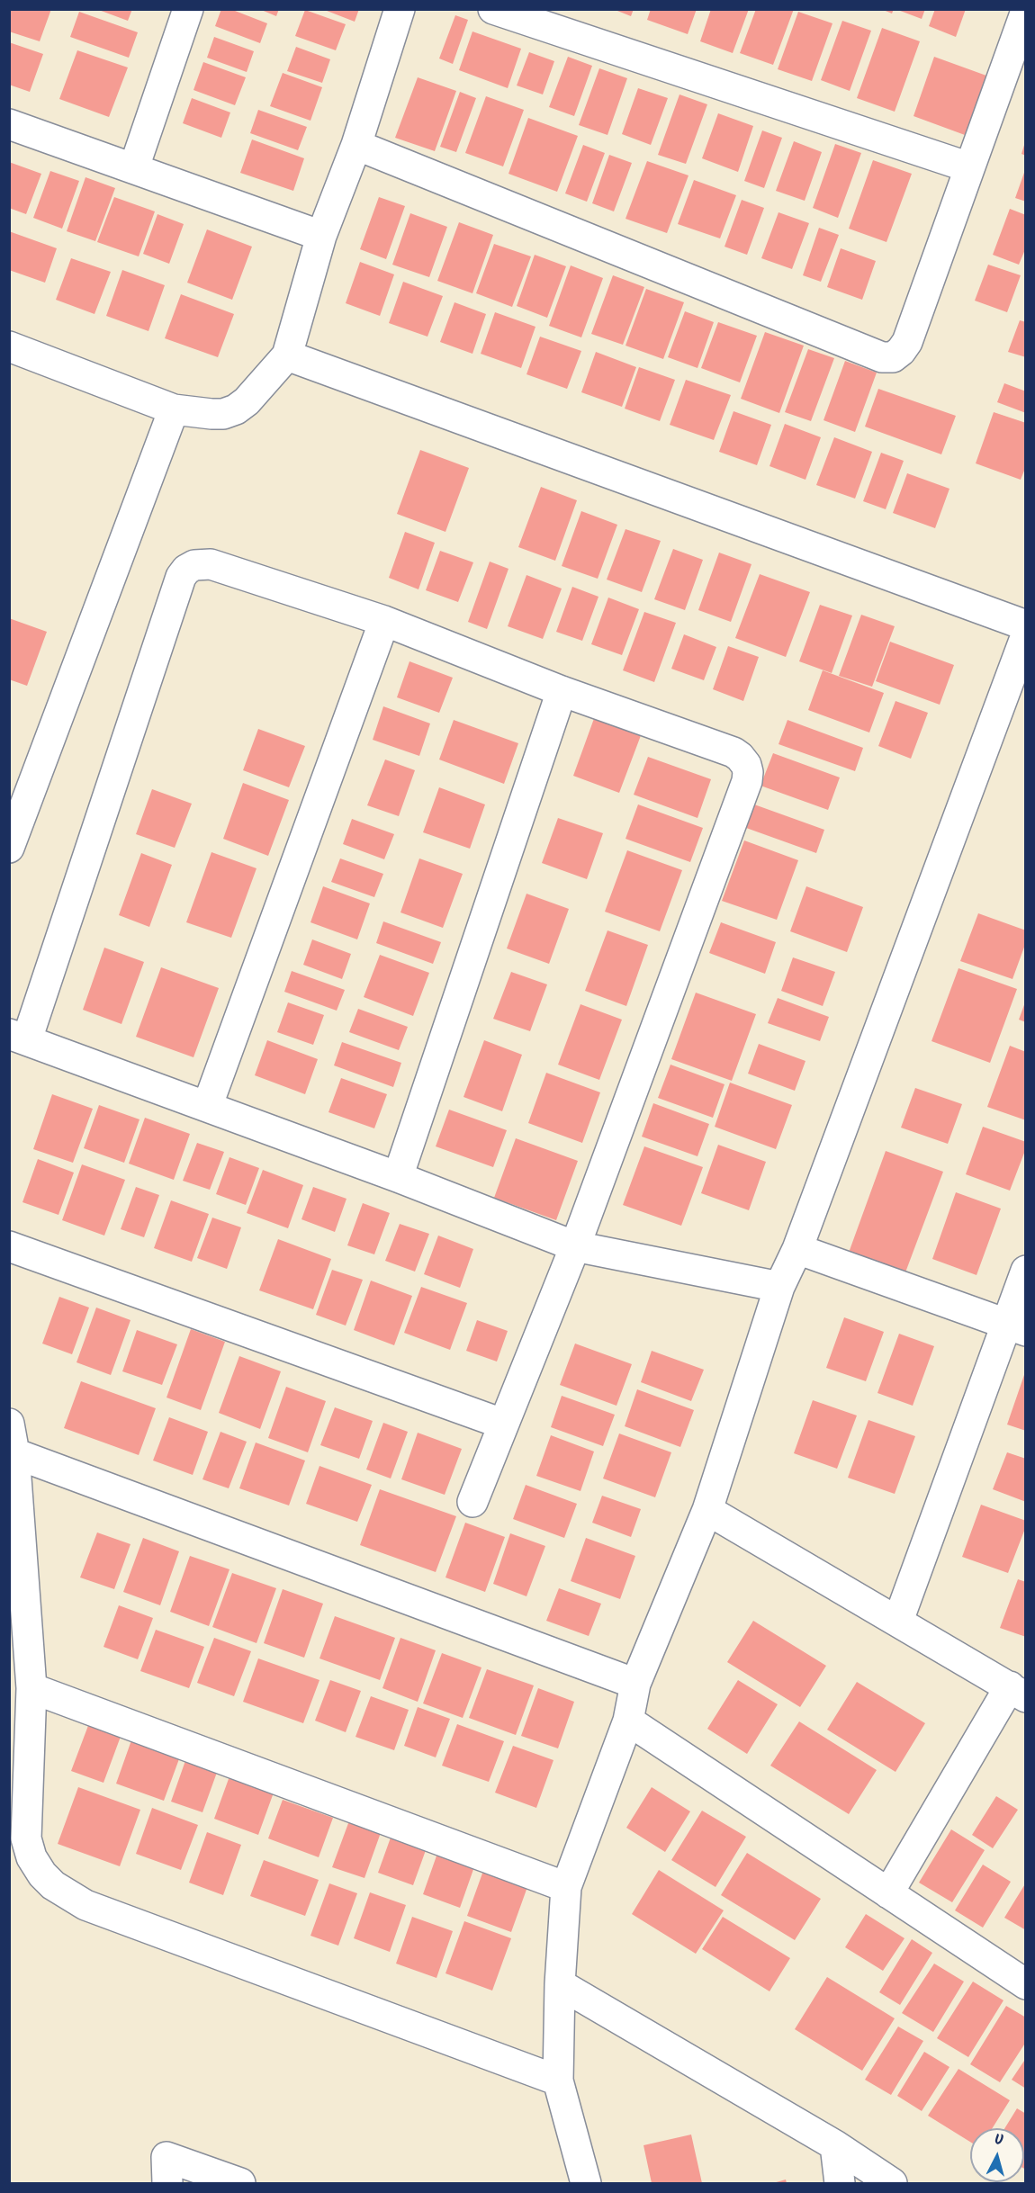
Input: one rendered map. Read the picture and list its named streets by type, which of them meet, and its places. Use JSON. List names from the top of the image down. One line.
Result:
{"north":"top"}
